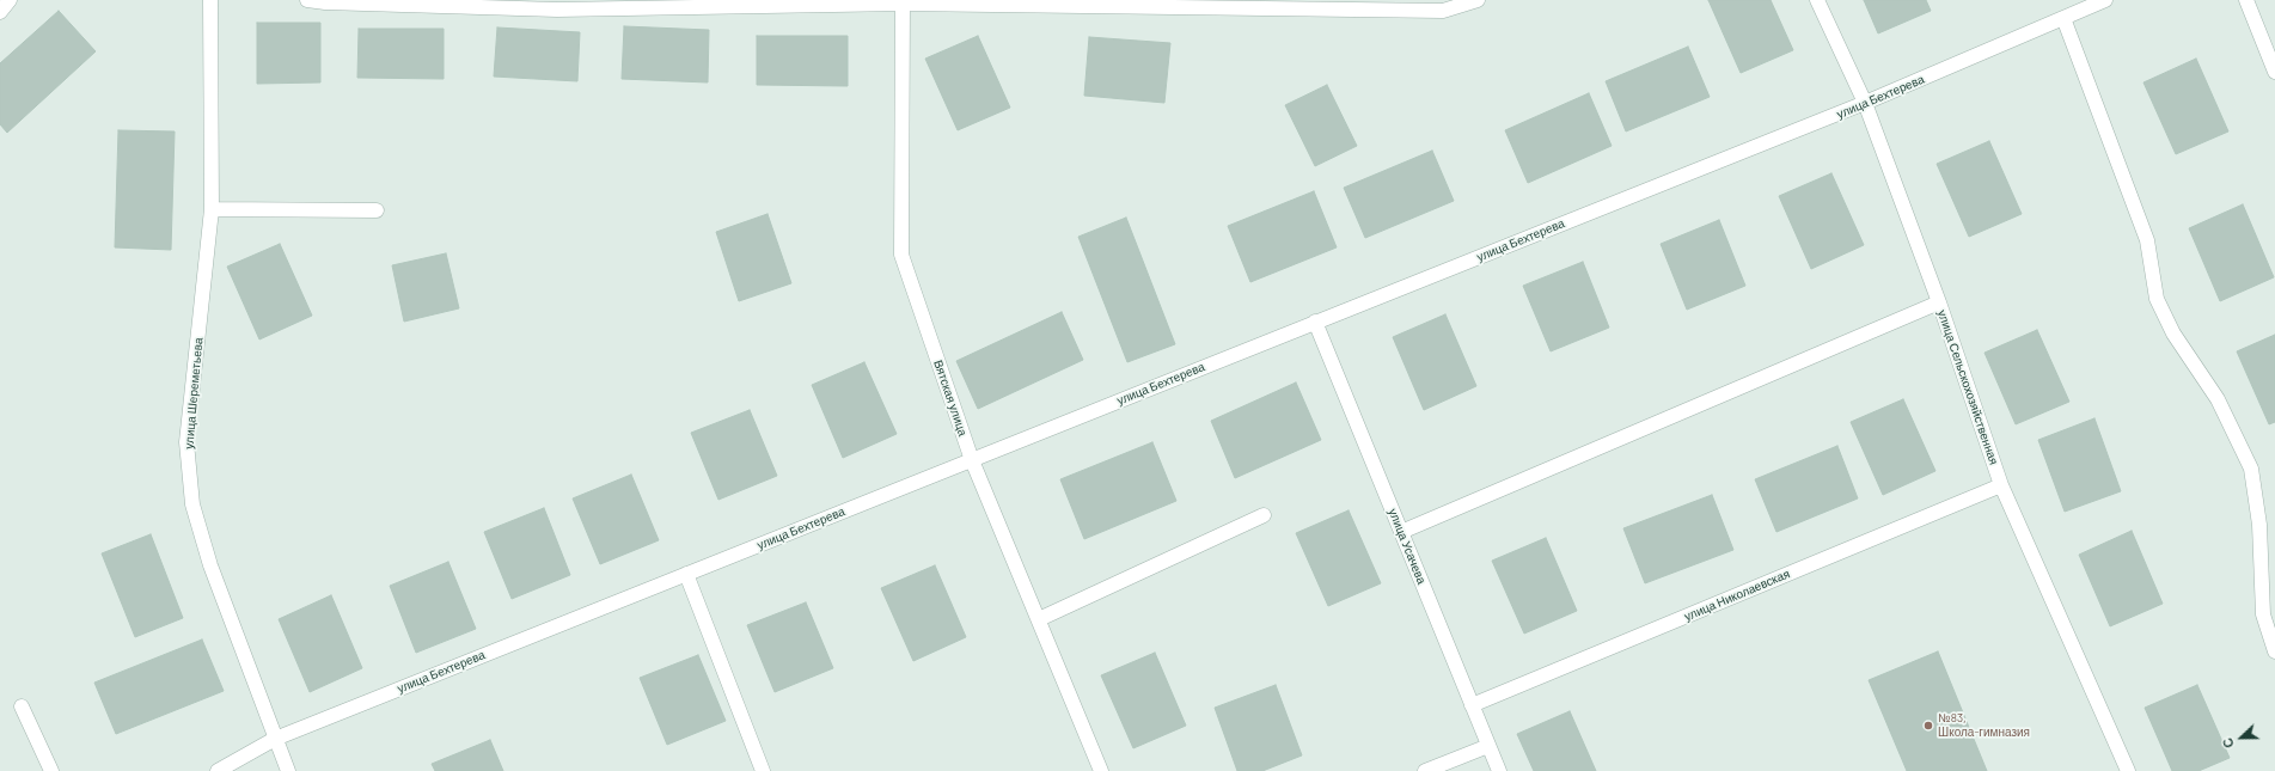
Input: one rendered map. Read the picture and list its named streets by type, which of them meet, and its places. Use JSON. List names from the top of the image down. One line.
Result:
{"streets":{"street":["улица Бехтерева","улица Сельскохозяйственная","улица Шереметьева","Вятская улица","улица Усачева","улица Николаевская"]},"crossings":[["улица Бехтерева","улица Сельскохозяйственная"],["улица Бехтерева","улица Шереметьева"],["улица Бехтерева","Вятская улица"],["улица Бехтерева","улица Усачева"],["улица Сельскохозяйственная","улица Николаевская"],["улица Усачева","улица Николаевская"]],"places":["№83, Школа-гимназия"],"north":"left"}
